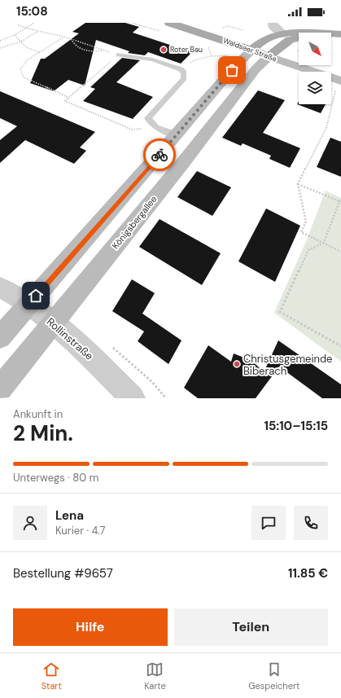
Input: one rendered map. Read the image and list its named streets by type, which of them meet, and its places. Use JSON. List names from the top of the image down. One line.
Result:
{"streets":{"main road":["Waldseer Straße","Königsbergallee"],"street":["Rollinstraße"]},"crossings":[["Waldseer Straße","Königsbergallee"],["Königsbergallee","Rollinstraße"]],"places":["Roter Bau","Christusgemeinde Biberach"],"north":"bottom right","page":{"status":"15:08","heading":["2 Min.","Ankunft in","15:10–15:15"],"panel":["Lena","Kurier · 4.7","Bestellung #9657","11.85 €"],"bar":"Unterwegs · 80 m","buttons":["Hilfe","Teilen"],"tabs":["Start","Karte","Gespeichert"]}}
